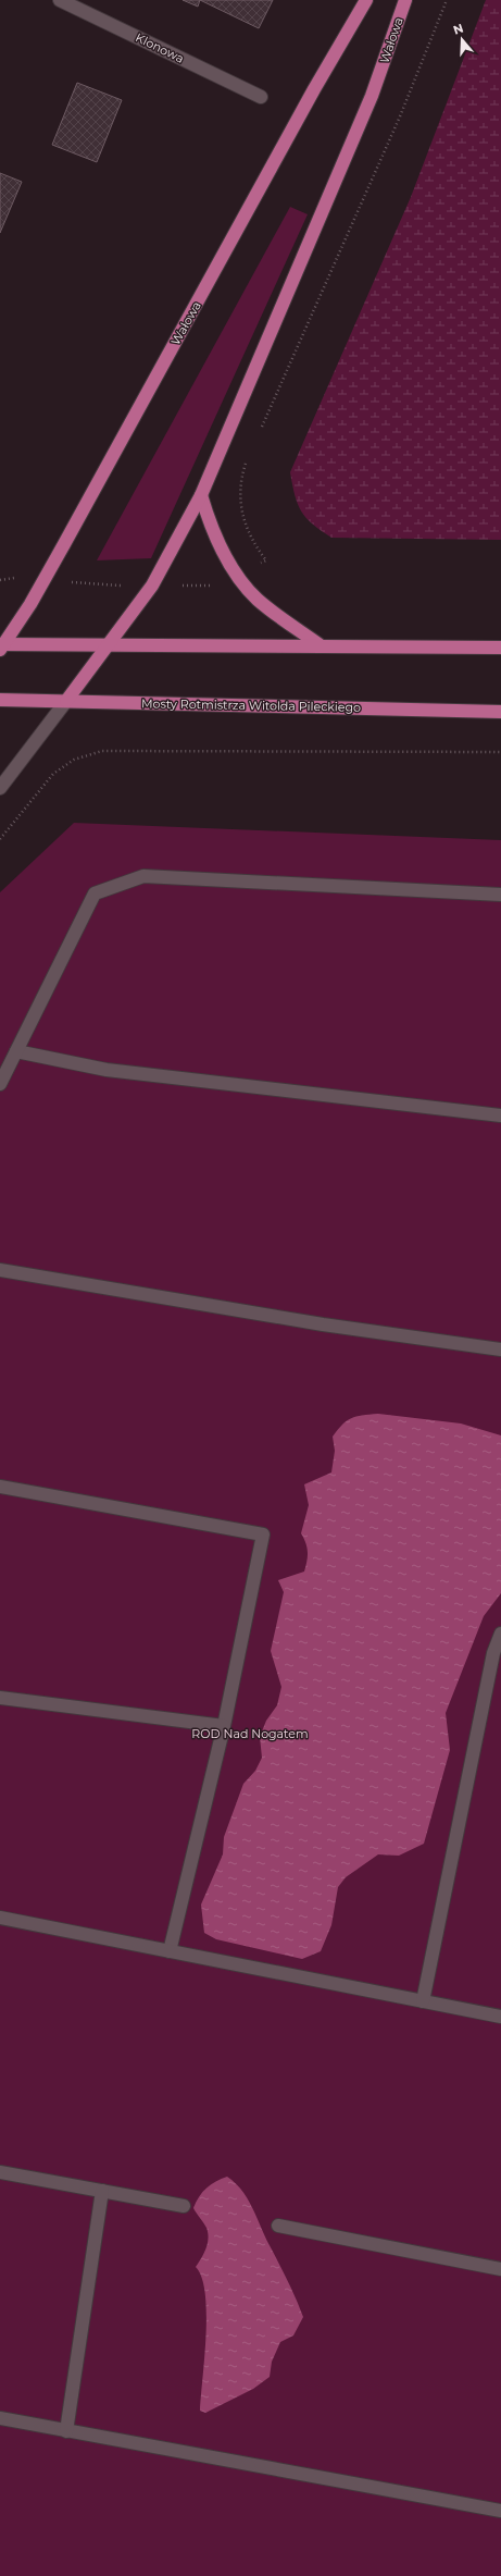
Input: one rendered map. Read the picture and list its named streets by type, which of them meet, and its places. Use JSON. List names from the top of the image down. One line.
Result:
{"streets":{"main road":["Wałowa","Mosty Rotmistrza Witolda Pileckiego"],"street":["Klonowa"]},"crossings":[["Wałowa","Mosty Rotmistrza Witolda Pileckiego"]],"parks":["ROD Nad Nogatem"],"north":"top"}
